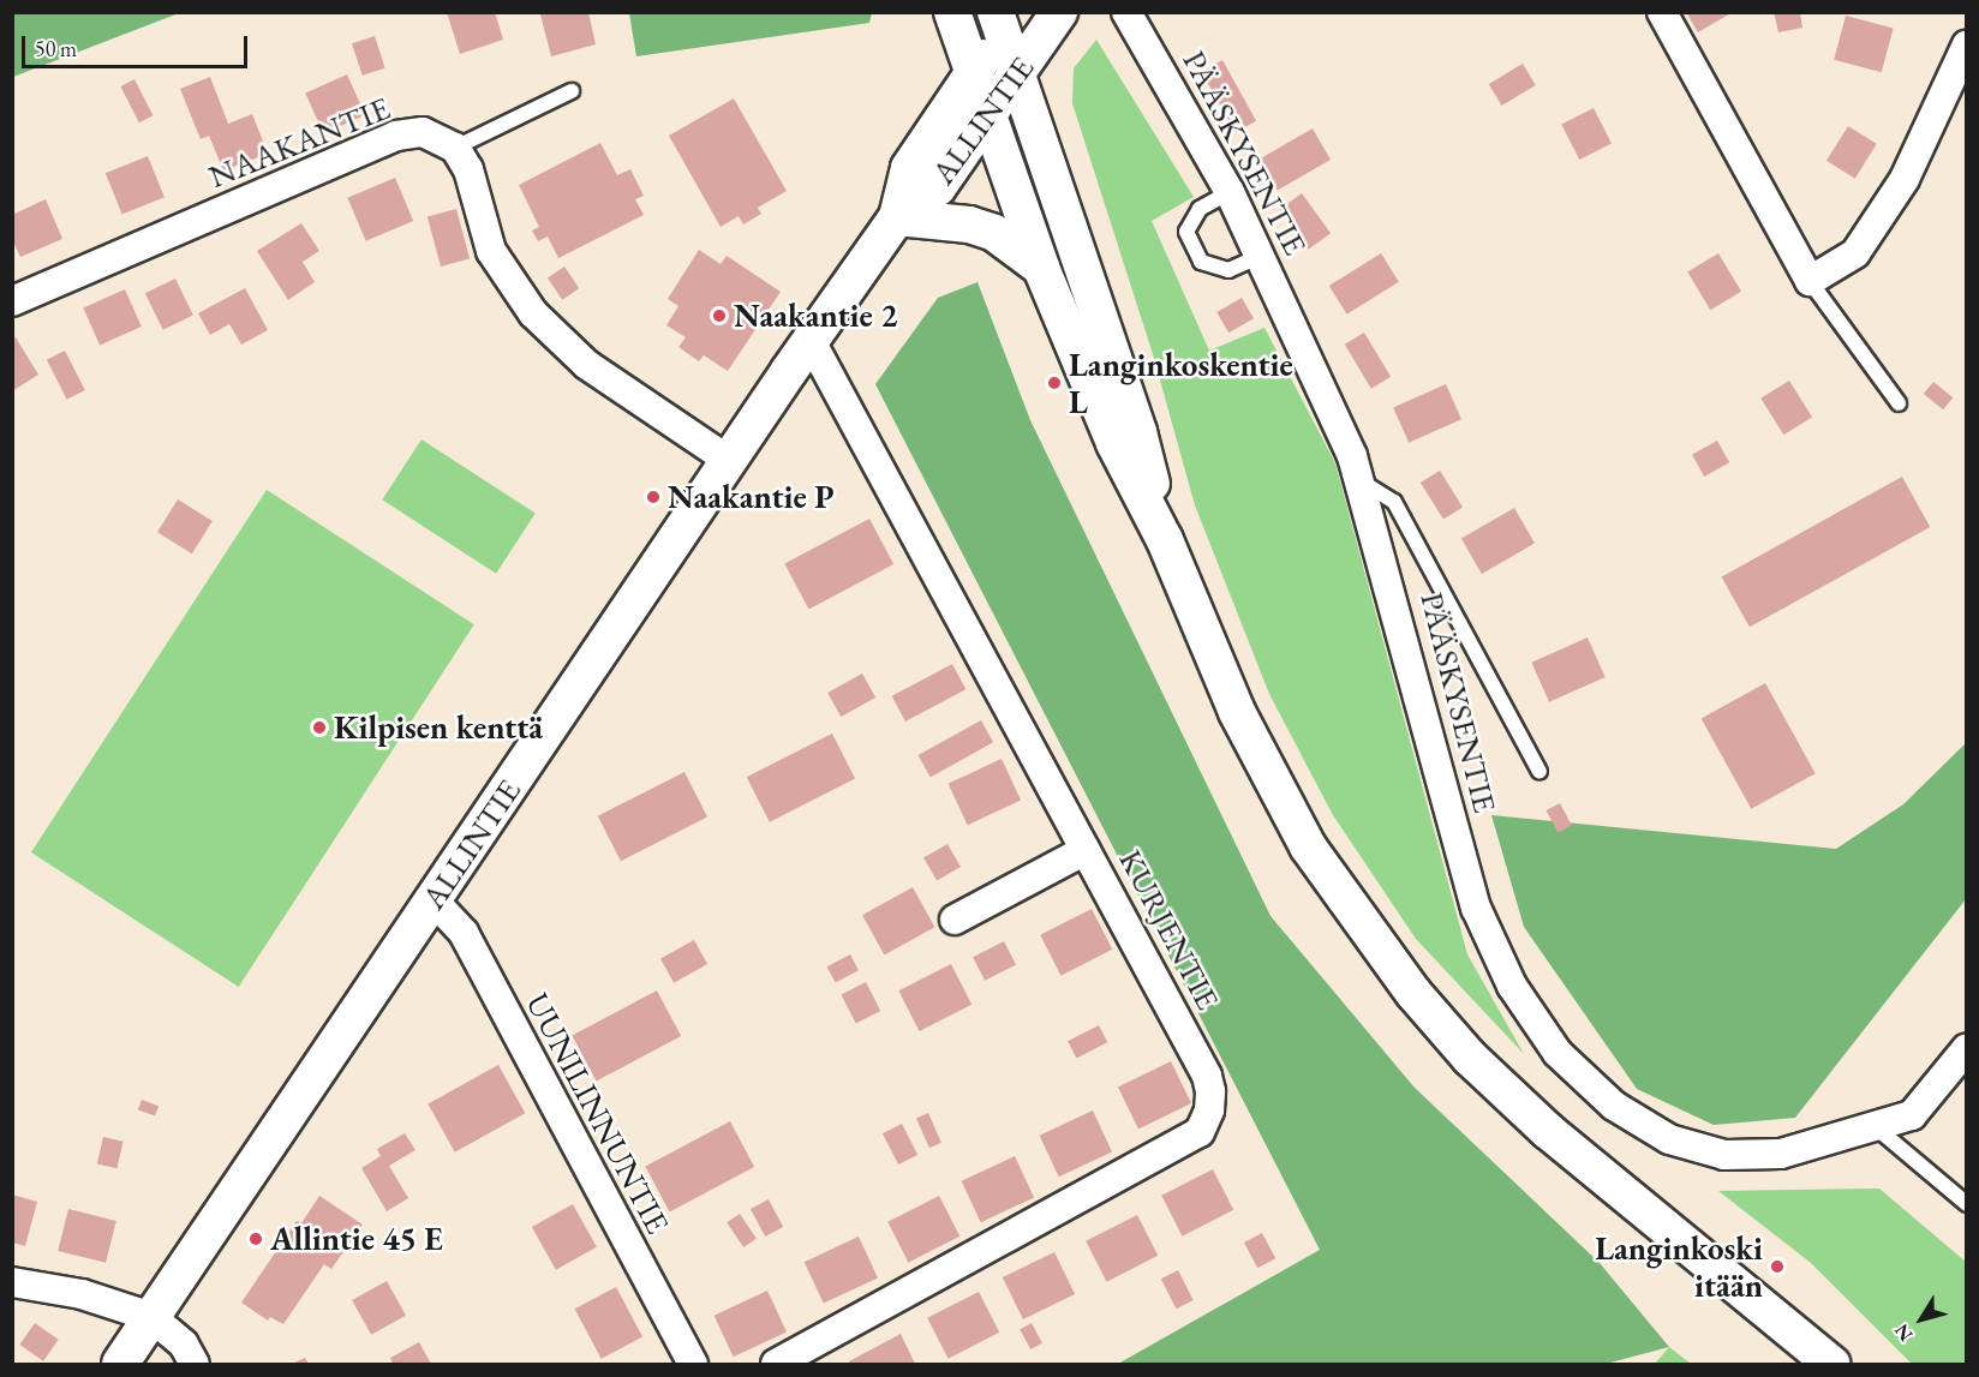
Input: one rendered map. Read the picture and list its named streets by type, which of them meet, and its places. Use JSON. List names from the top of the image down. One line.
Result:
{"streets":{"street":["ALLINTIE","NAAKANTIE","PÄÄSKYSENTIE","KURJENTIE","UUNILINNUNTIE"]},"crossings":[["ALLINTIE","KURJENTIE"],["ALLINTIE","UUNILINNUNTIE"]],"places":["Naakantie 2","Langinkoskentie L","Naakantie P","Kilpisen kenttä","Allintie 45 E","Langinkoski itään"],"scale_bar":"50 m","north":"bottom left"}
